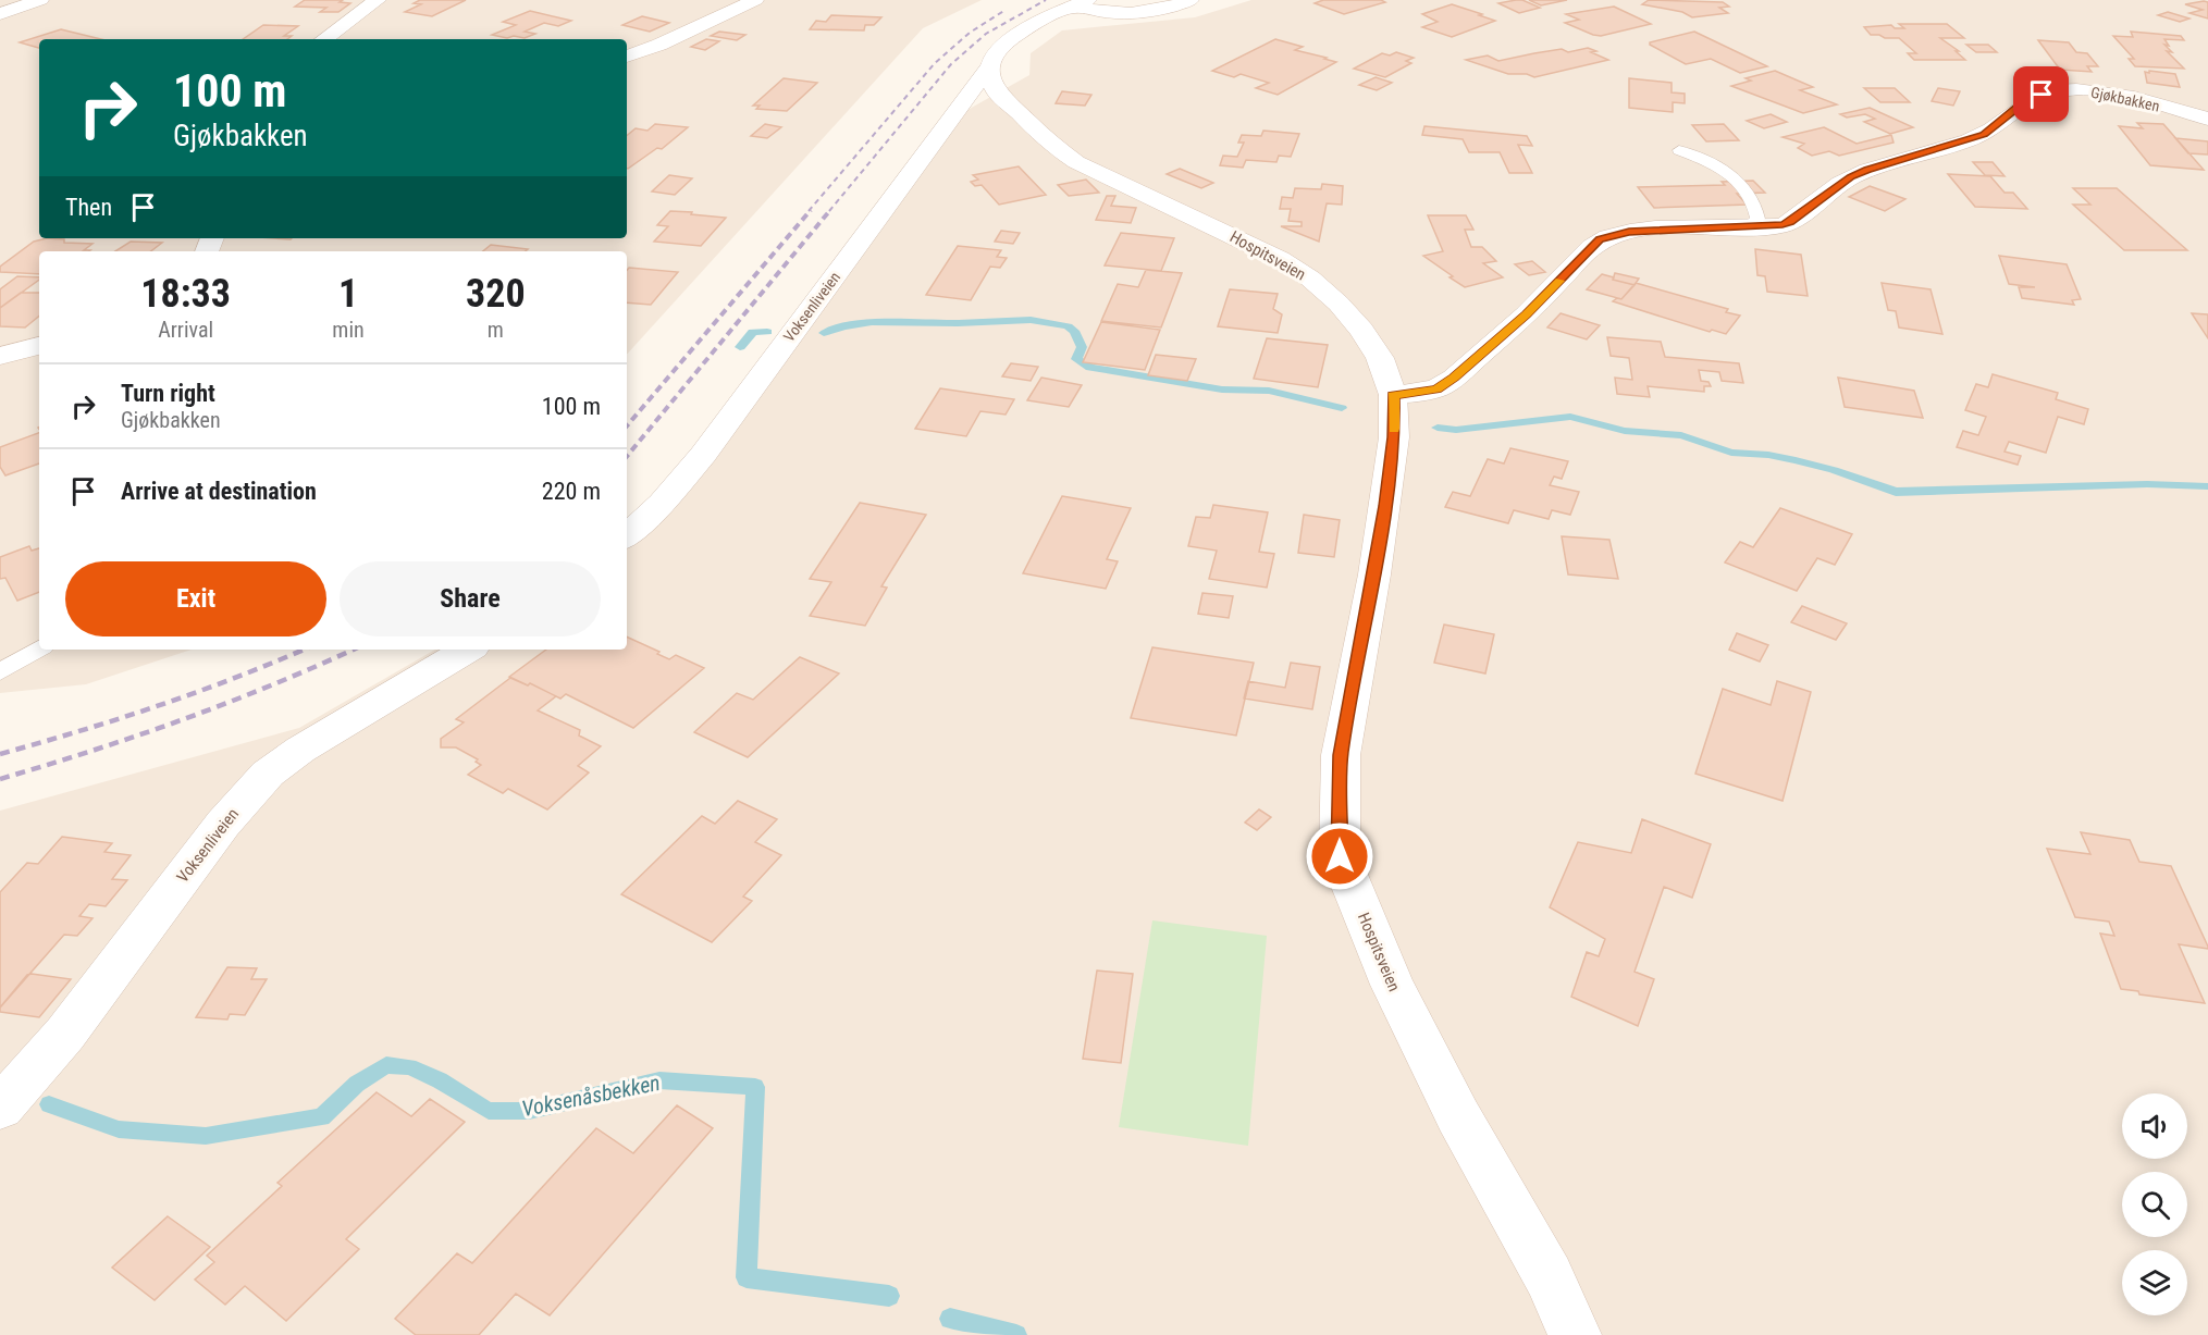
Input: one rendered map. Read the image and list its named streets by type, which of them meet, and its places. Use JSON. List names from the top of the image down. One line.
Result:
{"streets":{"street":["Gjøkbakken","Hospitsveien","Voksenliveien"]},"crossings":[["Gjøkbakken","Hospitsveien"],["Hospitsveien","Voksenliveien"]],"water":["Voksenåsbekken"],"page":{"turn":["100 m","Gjøkbakken"],"then":"Then","eta":["18:33","Arrival","1","min","320","m"],"list":[{"name":"Turn right","note":"Gjøkbakken","value":"100 m"},{"name":"Arrive at destination","value":"220 m"}],"buttons":["Exit","Share"]}}
